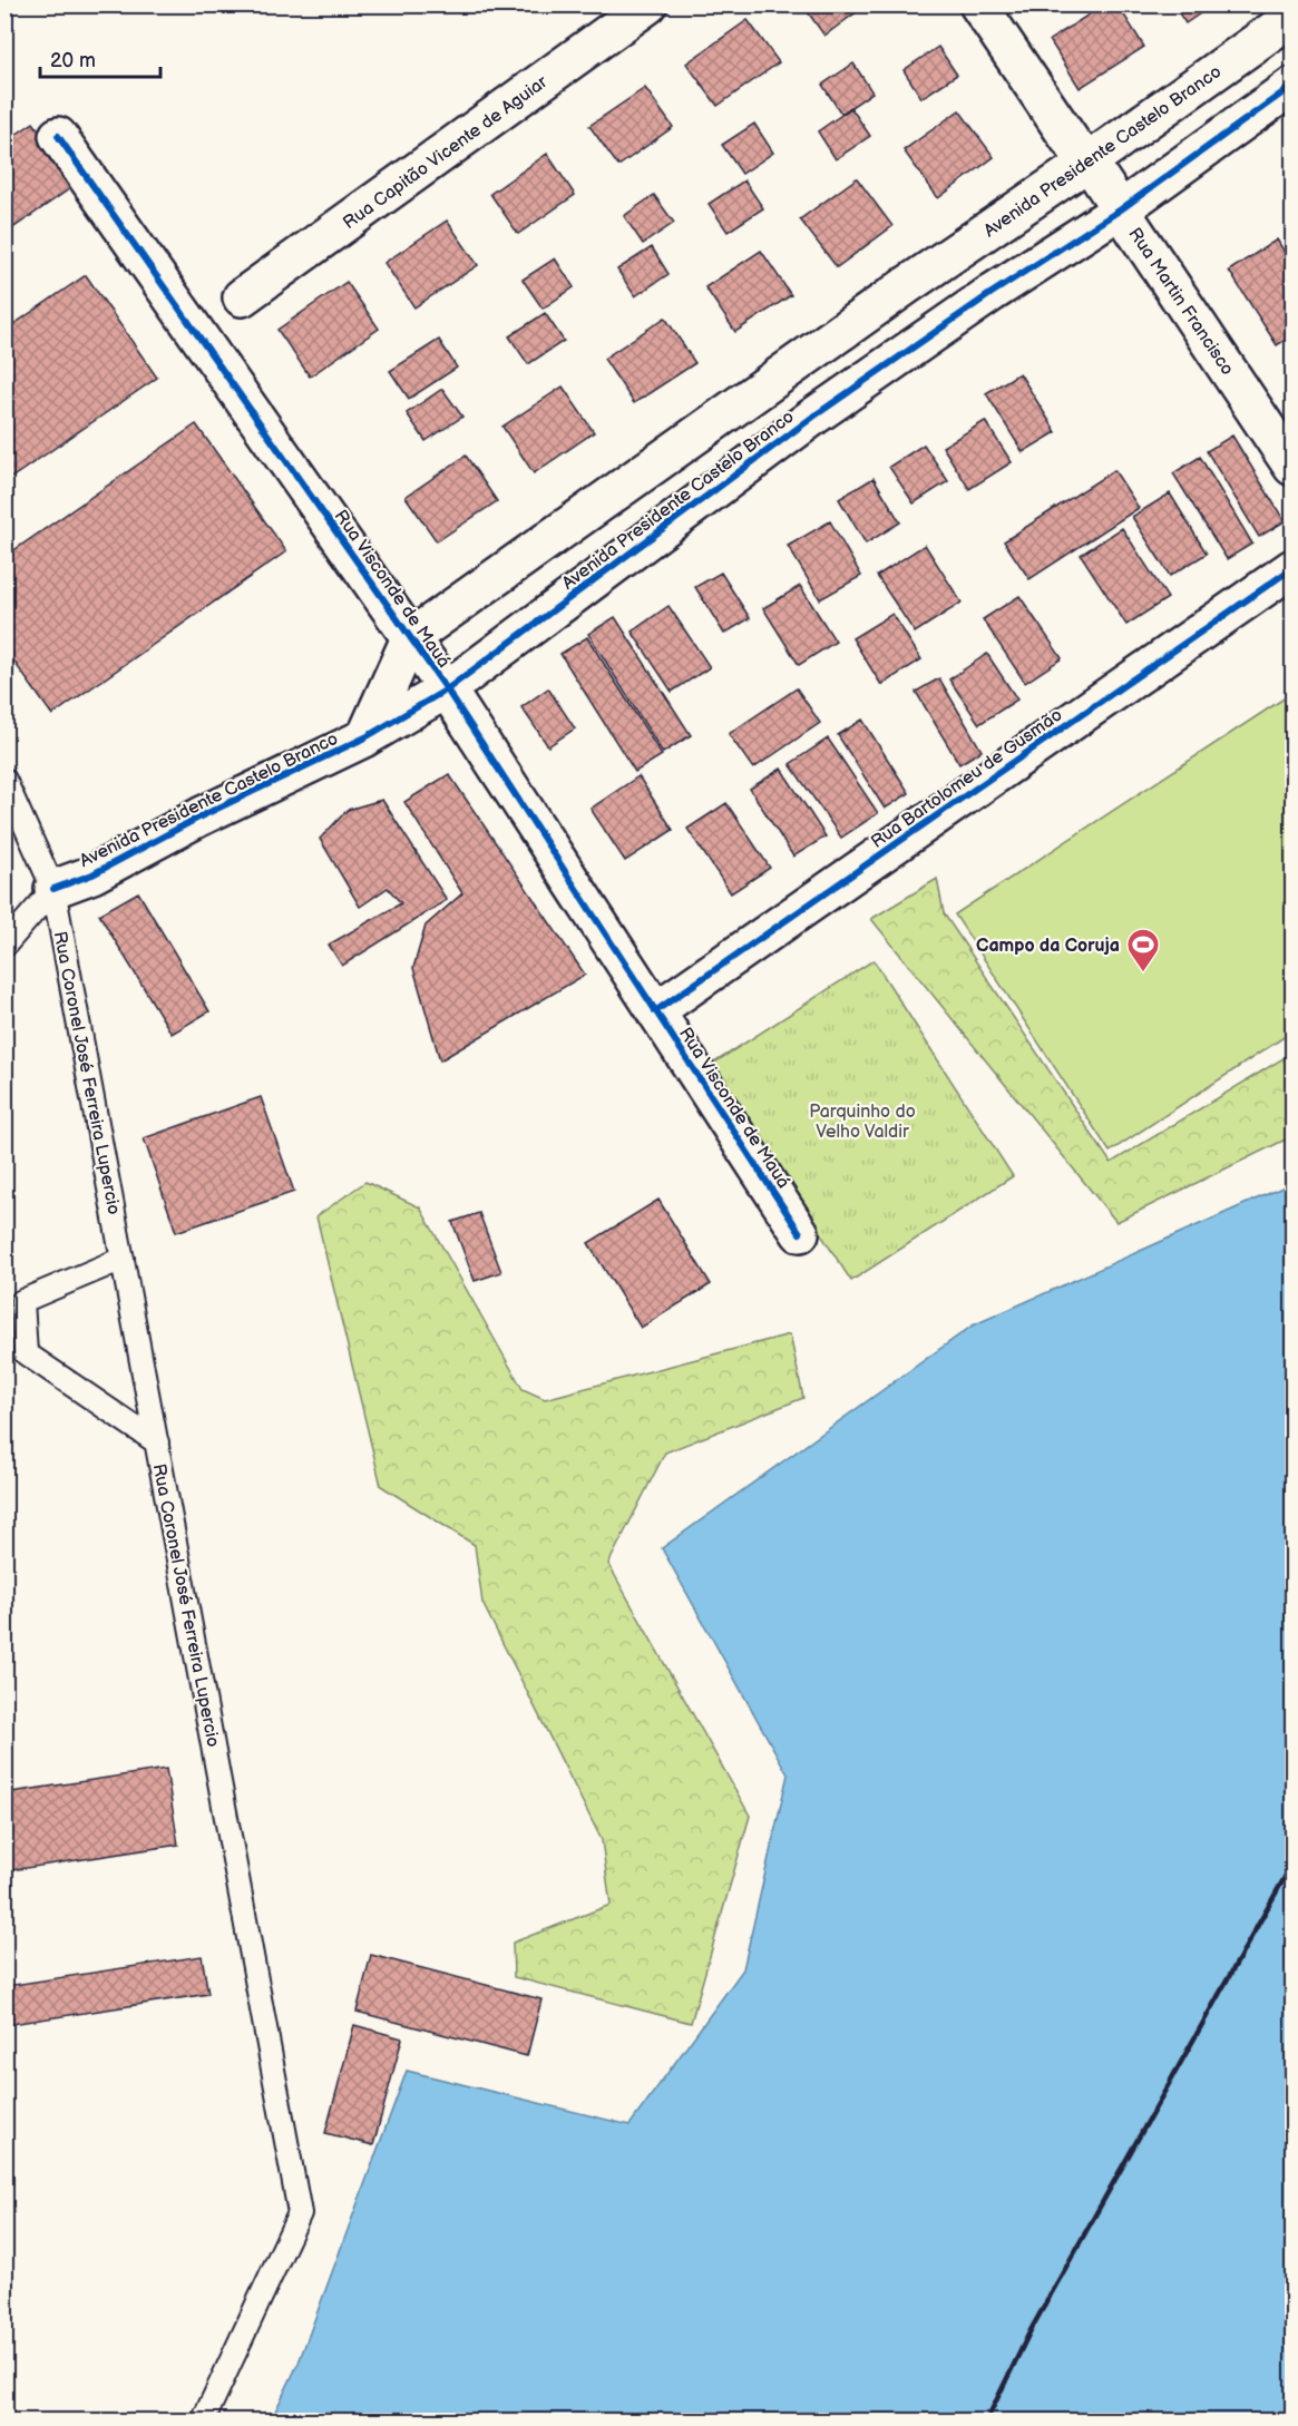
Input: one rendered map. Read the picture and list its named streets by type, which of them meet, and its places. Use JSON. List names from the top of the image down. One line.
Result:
{"streets":{"street":["Avenida Presidente Castelo Branco","Rua Capitão Vicente de Aguiar","Rua Martin Francisco","Rua Visconde de Mauá","Rua Bartolomeu de Gusmão"],"lane":["Rua Coronel José Ferreira Lupercio"]},"crossings":[["Avenida Presidente Castelo Branco","Rua Martin Francisco"],["Avenida Presidente Castelo Branco","Rua Visconde de Mauá"],["Avenida Presidente Castelo Branco","Rua Coronel José Ferreira Lupercio"],["Rua Visconde de Mauá","Rua Bartolomeu de Gusmão"]],"parks":["Parquinho do Velho Valdir"],"places":{"sports":["Campo da Coruja"]},"scale_bar":"20 m"}
